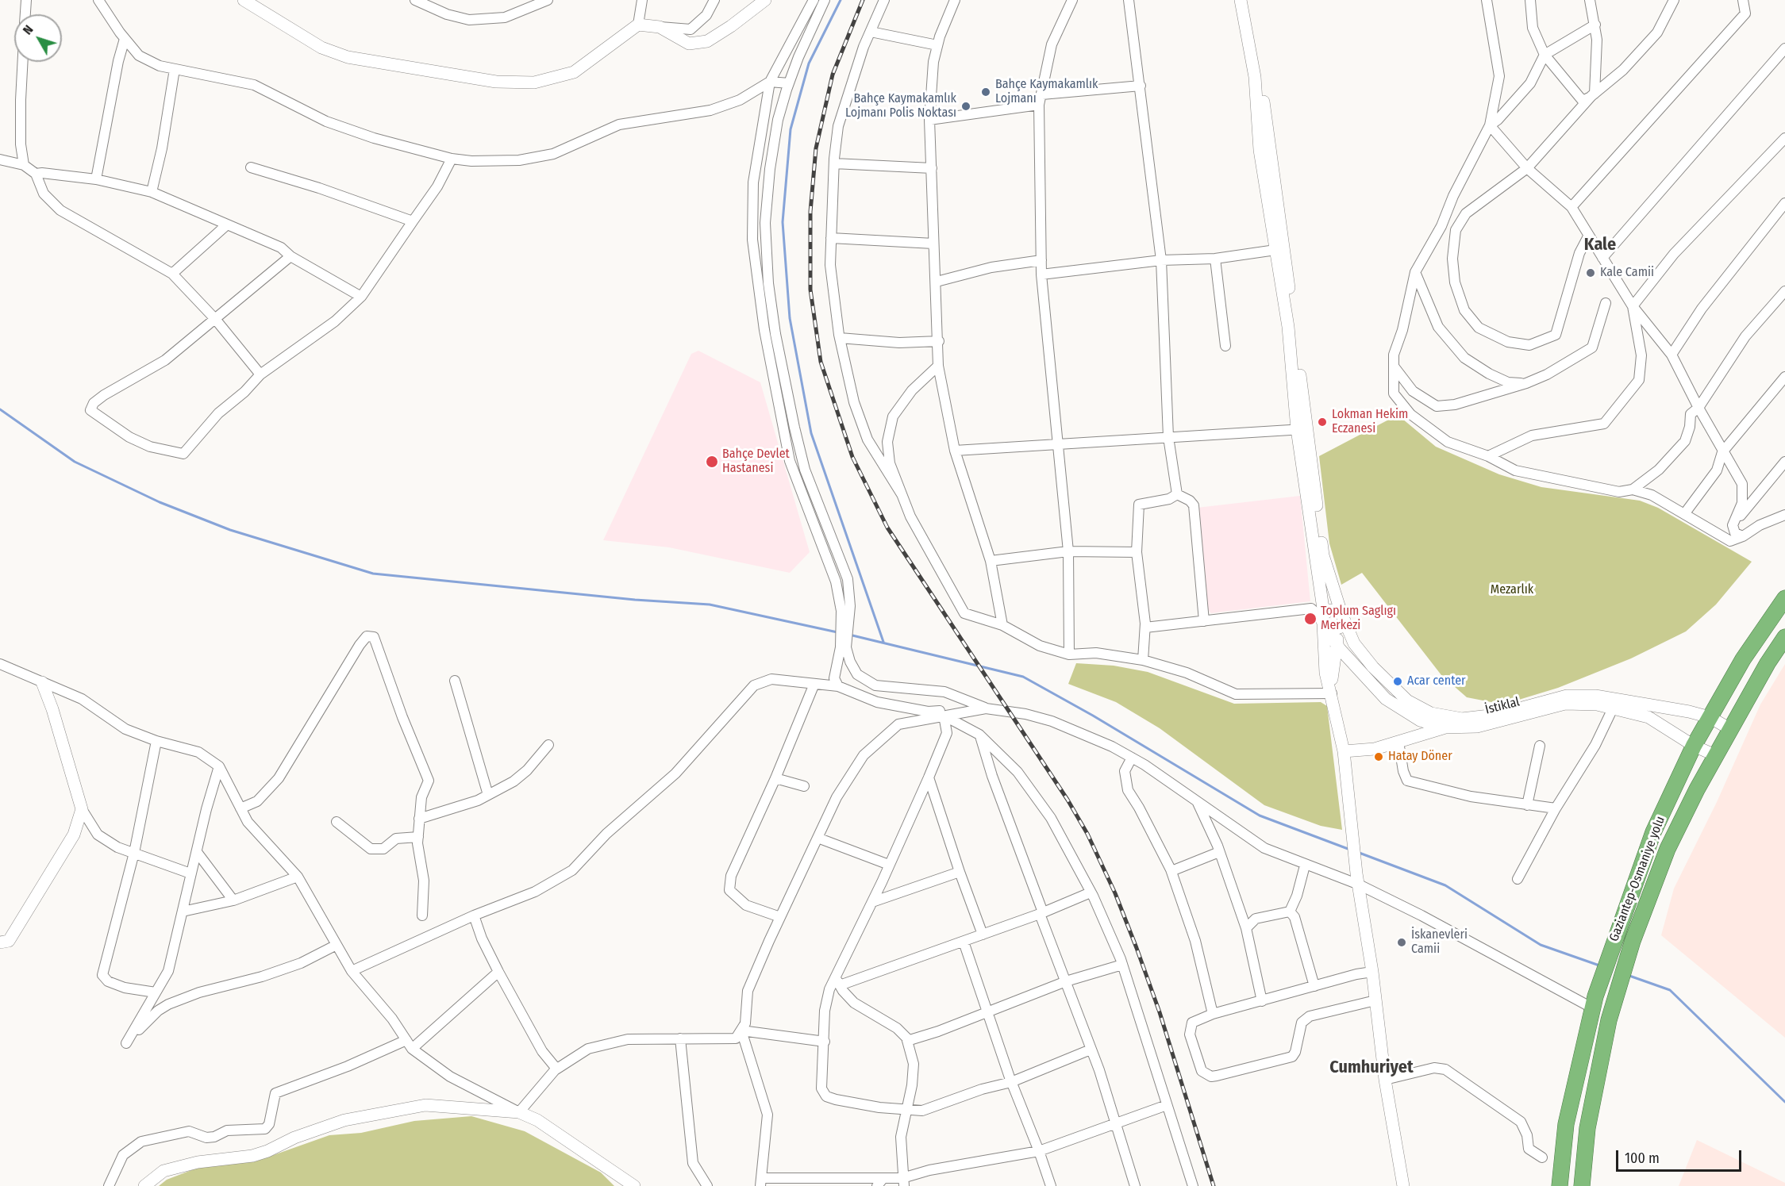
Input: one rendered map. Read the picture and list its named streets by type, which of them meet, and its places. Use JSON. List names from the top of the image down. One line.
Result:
{"streets":{"highway":["Gaziantep-Osmaniye yolu"],"street":["İstiklal"]},"crossings":[["İstiklal","Gaziantep-Osmaniye yolu"]],"districts":["Kale","Cumhuriyet"],"parks":["Mezarlık"],"places":["Bahçe Kaymakamlık Lojmanı","Bahçe Kaymakamlık Lojmanı Polis Noktası","Kale Camii","Lokman Hekim Eczanesi","Bahçe Devlet Hastanesi","Toplum Saglıgı Merkezi","Acar center","Hatay Döner","İskanevleri Camii"],"scale_bar":"100 m","north":"top left"}
